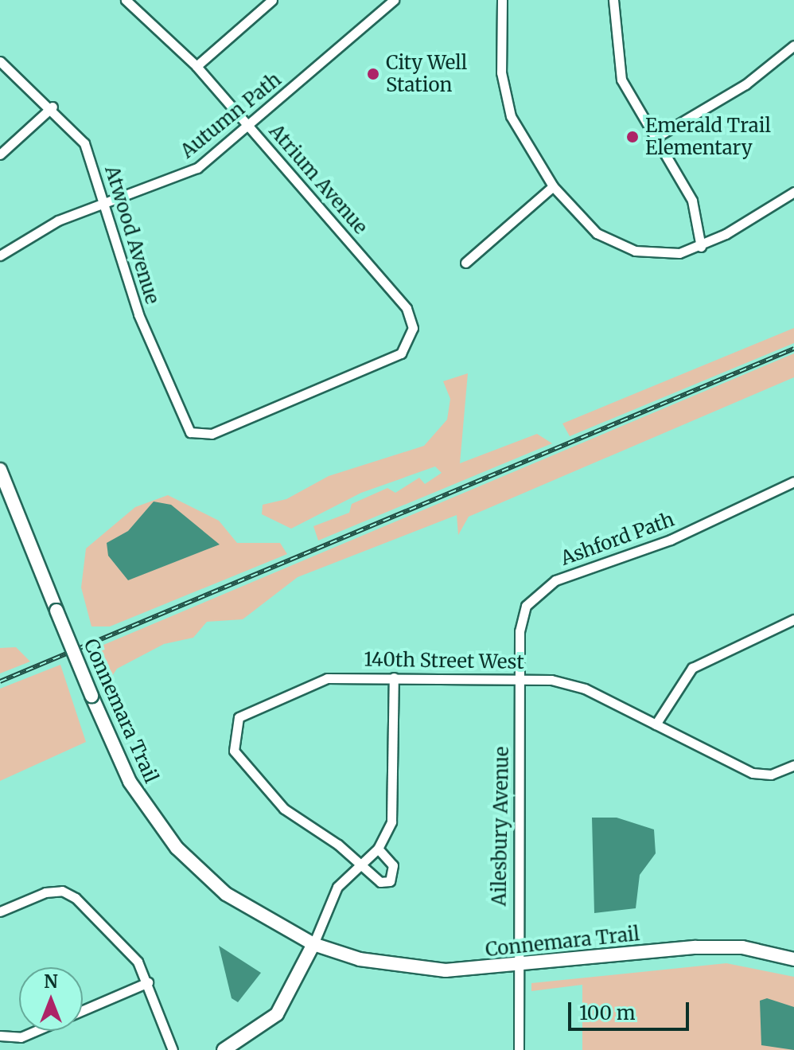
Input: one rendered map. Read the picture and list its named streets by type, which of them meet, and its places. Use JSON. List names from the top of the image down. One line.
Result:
{"streets":{"street":["Autumn Path","Atrium Avenue","Atwood Avenue","Ashford Path","140th Street West","Connemara Trail","Ailesbury Avenue"]},"crossings":[["Autumn Path","Atrium Avenue"],["Autumn Path","Atwood Avenue"],["Atrium Avenue","Atwood Avenue"],["Ashford Path","140th Street West"],["Ashford Path","Ailesbury Avenue"],["140th Street West","Ailesbury Avenue"],["Connemara Trail","Ailesbury Avenue"]],"places":["City Well Station","Emerald Trail Elementary"],"scale_bar":"100 m","north":"top"}
